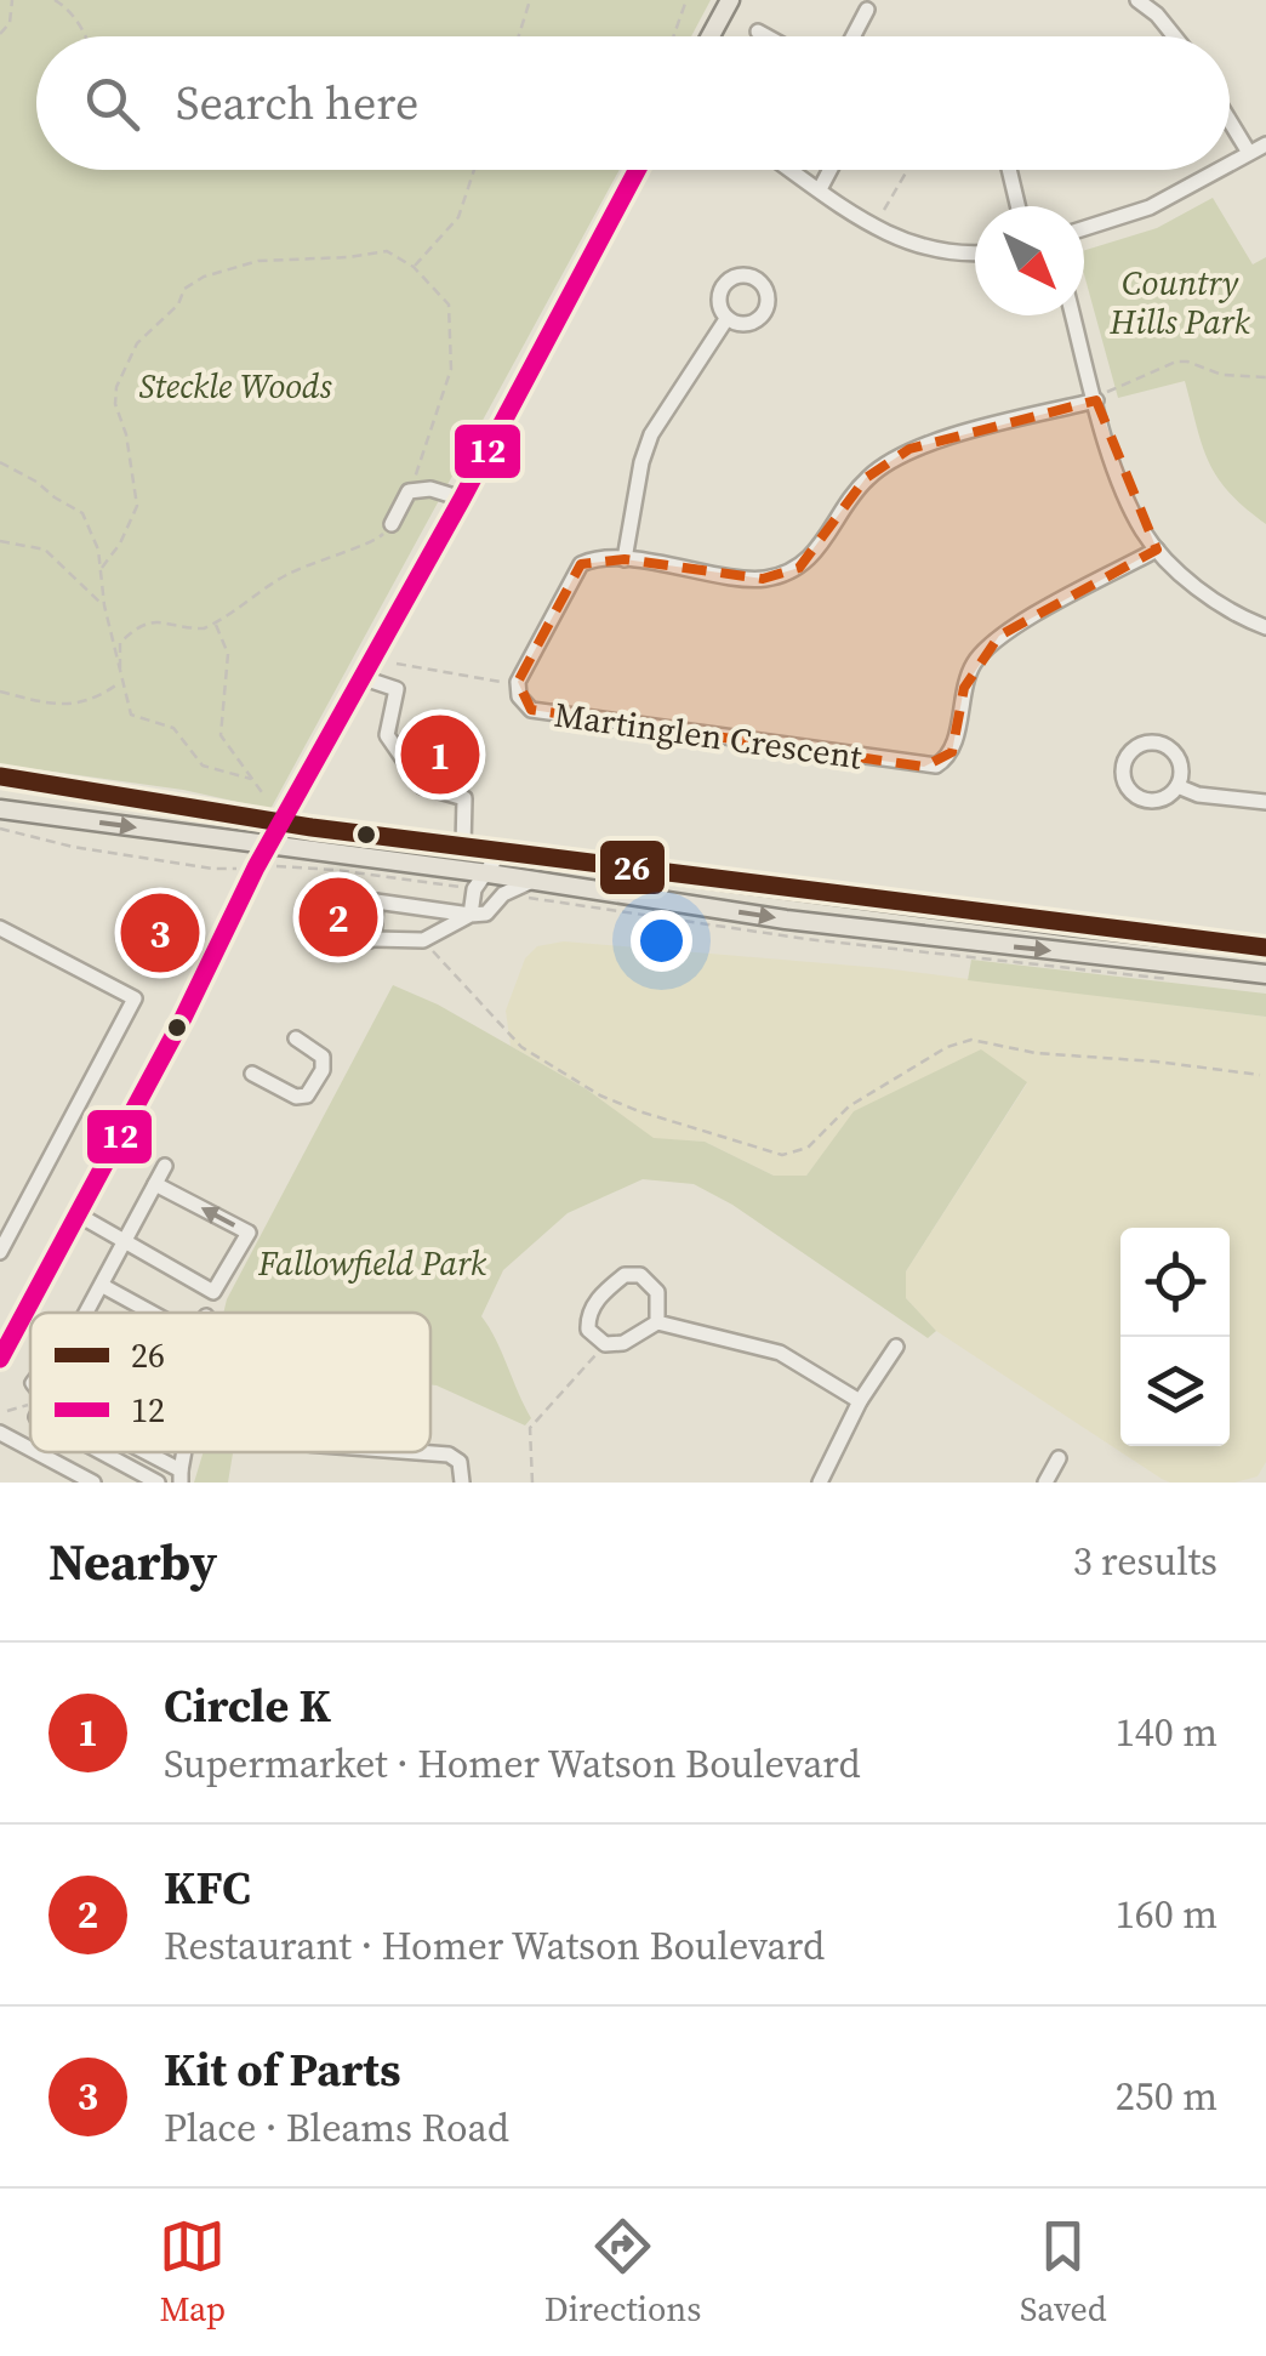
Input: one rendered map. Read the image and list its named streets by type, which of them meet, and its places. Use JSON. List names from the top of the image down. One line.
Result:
{"streets":{"street":["Martinglen Crescent"]},"parks":["Country Hills Park","Steckle Woods","Fallowfield Park"],"lines":["transit line 12","transit line 26"],"legend":["26","12"],"north":"bottom right","page":{"search":"Search here","pins":["1","2","3"],"heading":["Nearby","3 results"],"list":[{"mark":"1","name":"Circle K","note":"Supermarket · Homer Watson Boulevard","value":"140 m"},{"mark":"2","name":"KFC","note":"Restaurant · Homer Watson Boulevard","value":"160 m"},{"mark":"3","name":"Kit of Parts","note":"Place · Bleams Road","value":"250 m"}],"nav":["Map","Directions","Saved"]}}
